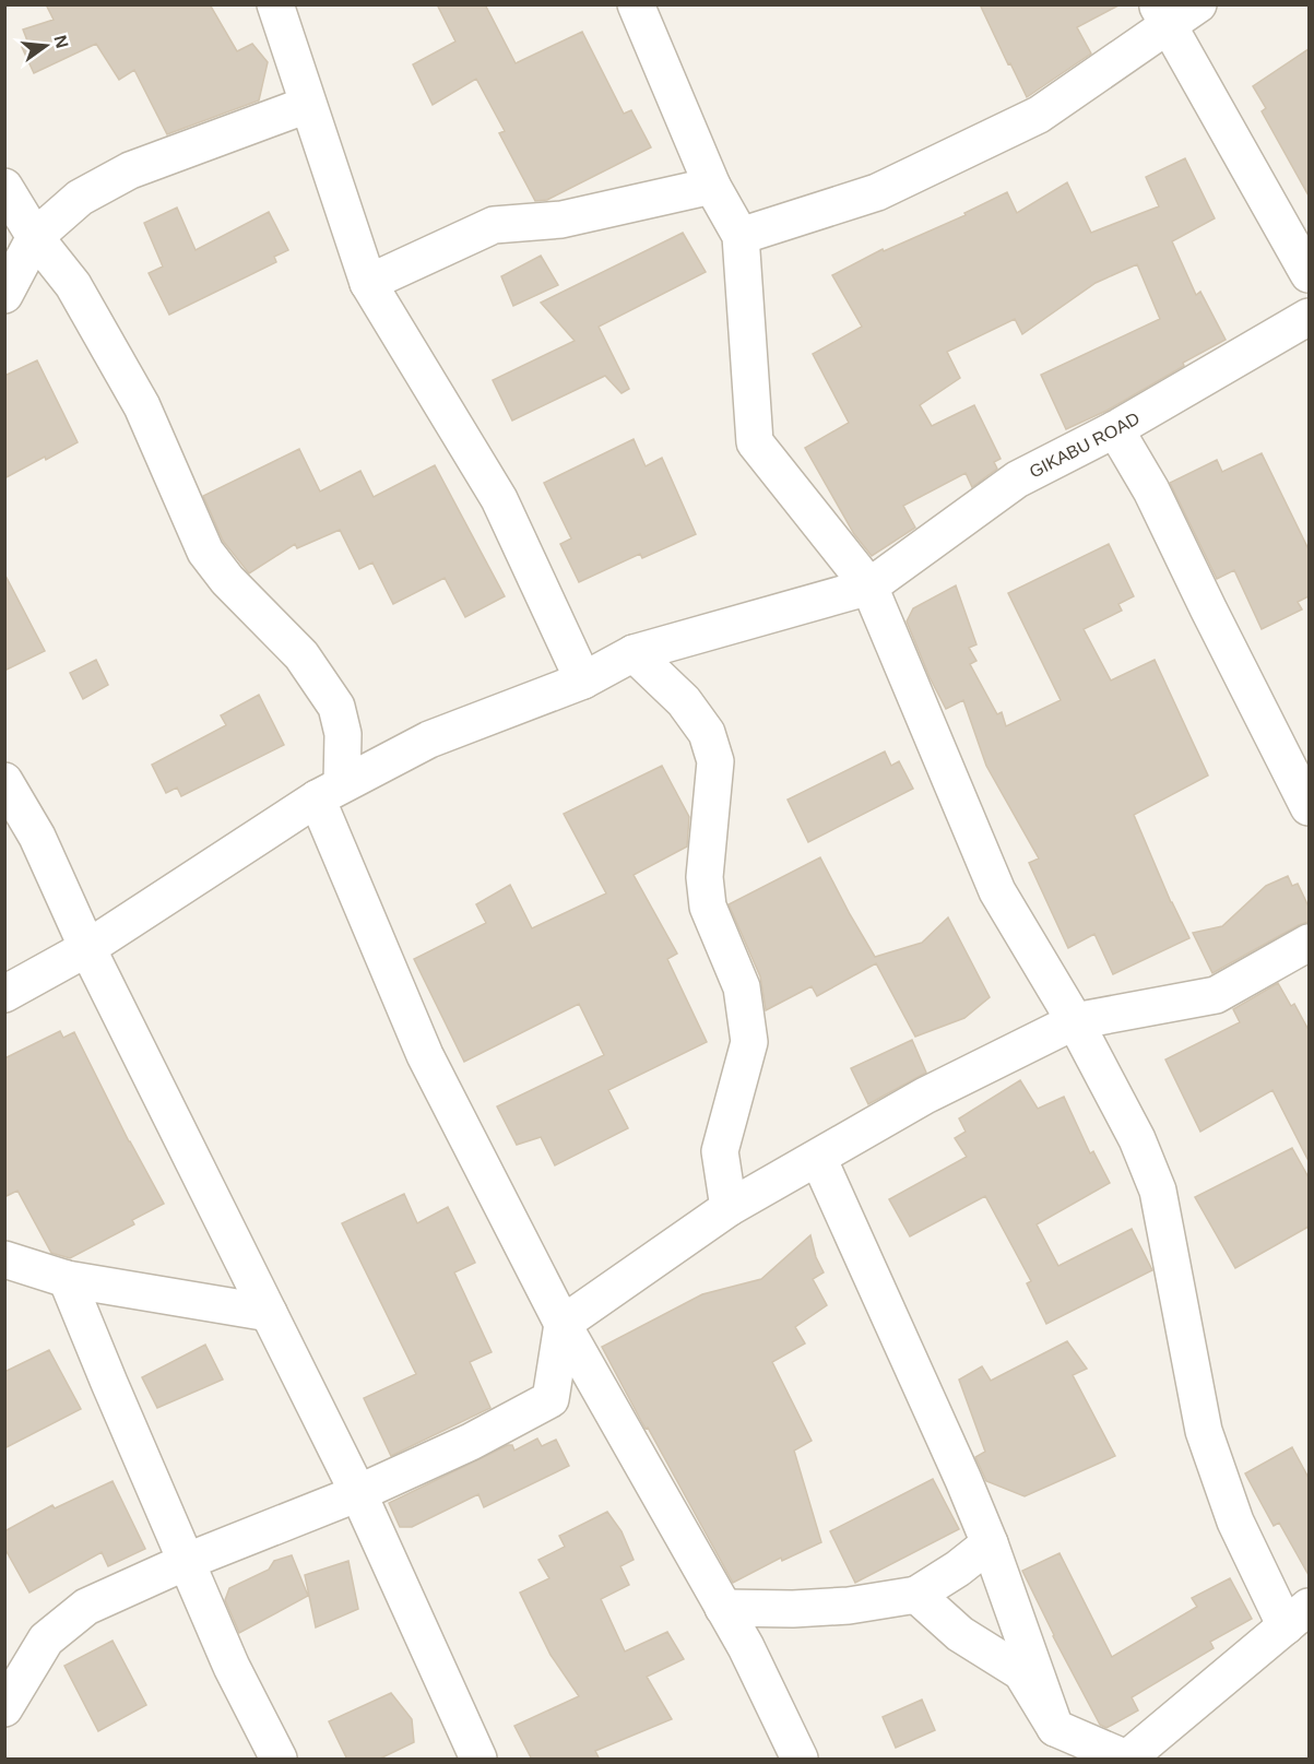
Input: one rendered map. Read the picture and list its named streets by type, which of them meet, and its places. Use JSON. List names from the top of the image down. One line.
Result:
{"streets":{"street":["GIKABU ROAD"]},"north":"right"}
